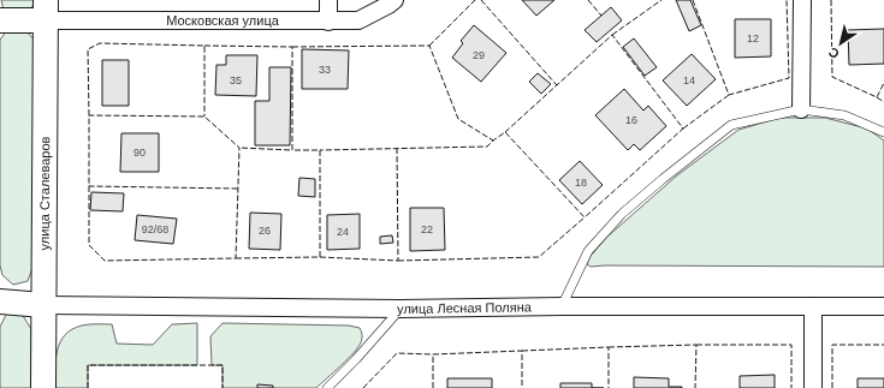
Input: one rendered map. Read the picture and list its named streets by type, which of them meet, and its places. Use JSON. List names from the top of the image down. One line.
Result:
{"streets":{"main road":["улица Сталеваров"],"street":["Московская улица","улица Лесная Поляна"]},"crossings":[["Московская улица","улица Сталеваров"],["улица Сталеваров","улица Лесная Поляна"]],"house_numbers":["12","29","33","35","14","16","90","18","92/68","22","26","24"],"north":"bottom left"}
